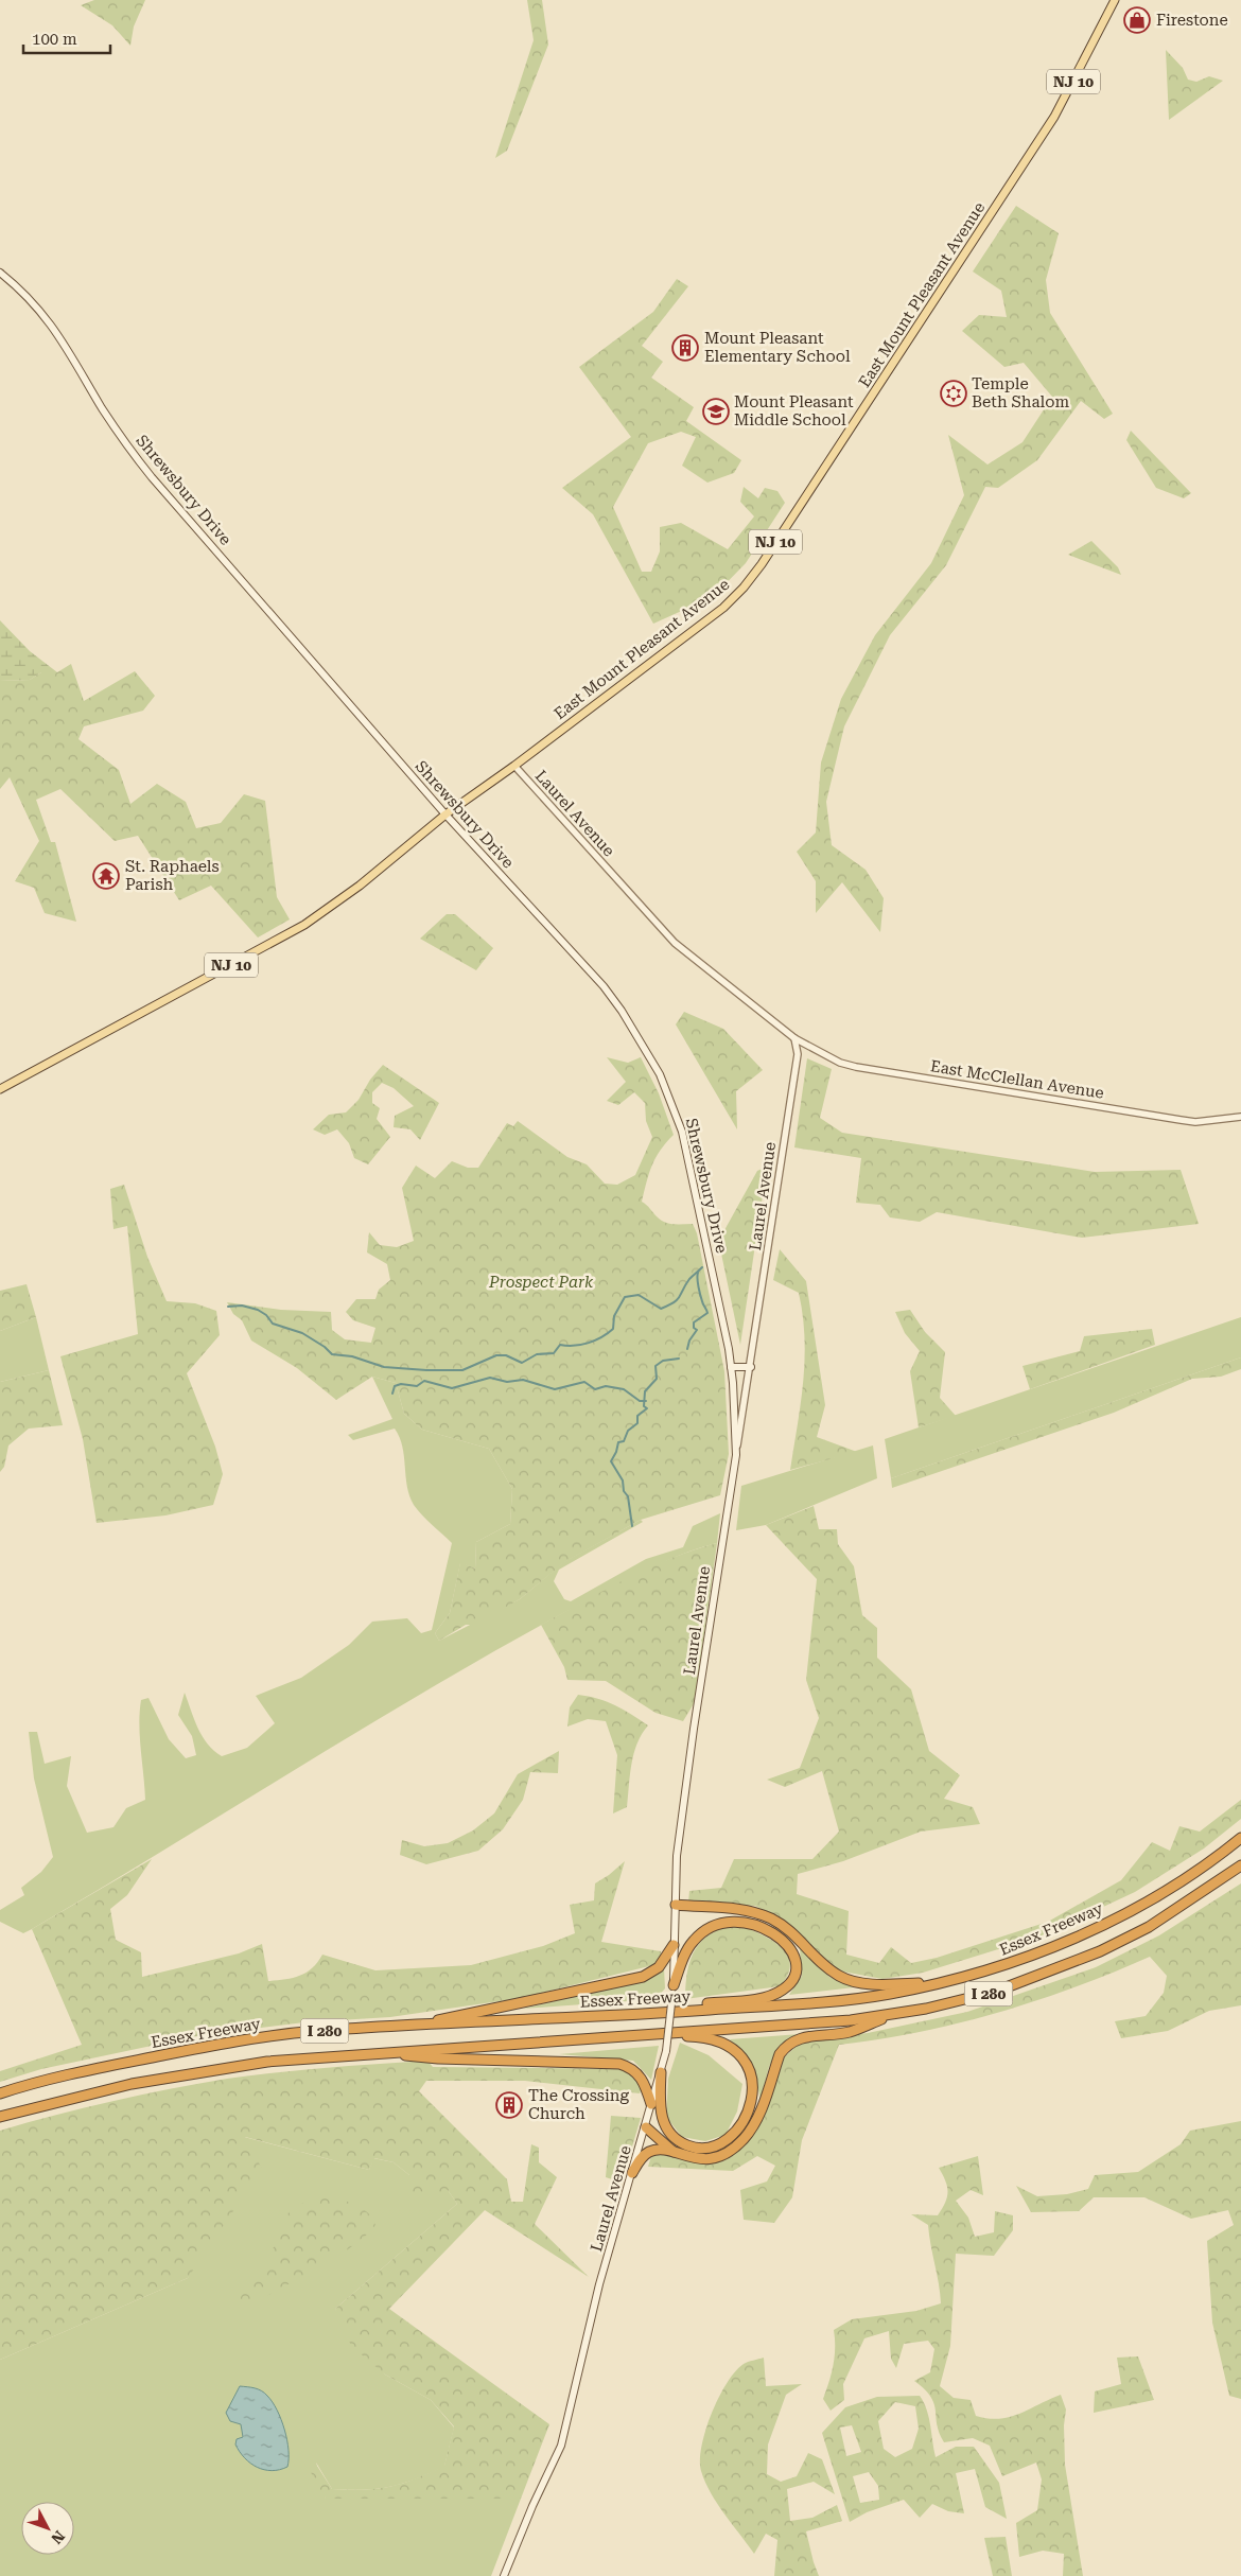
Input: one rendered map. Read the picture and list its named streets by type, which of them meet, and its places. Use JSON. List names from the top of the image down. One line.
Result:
{"streets":{"highway":["Essex Freeway","I 280"],"main road":["NJ 10","East Mount Pleasant Avenue","Shrewsbury Drive","Laurel Avenue"],"street":["East McClellan Avenue"]},"crossings":[["East Mount Pleasant Avenue","Shrewsbury Drive"],["East Mount Pleasant Avenue","Laurel Avenue"],["Shrewsbury Drive","Laurel Avenue"],["Laurel Avenue","East McClellan Avenue"]],"parks":["Prospect Park"],"places":{"shop":["Firestone"],"building":["Mount Pleasant Elementary School","The Crossing Church"],"synagogue":["Temple Beth Shalom"],"school or university":["Mount Pleasant Middle School"],"temple":["St. Raphaels Parish"]},"scale_bar":"100 m","north":"bottom right"}
